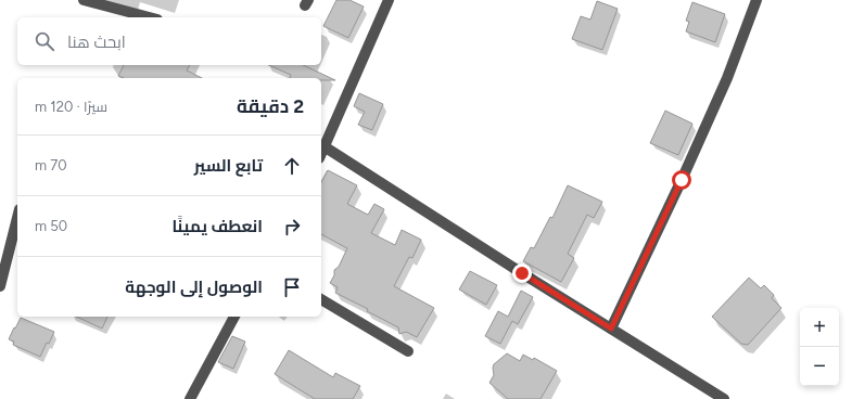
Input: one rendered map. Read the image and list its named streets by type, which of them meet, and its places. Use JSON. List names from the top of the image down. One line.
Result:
{"page":{"search":"ابحث هنا","heading":["2 دقيقة","سيرًا · 120 m"],"list":[["تابع السير","70 m"],["انعطف يمينًا","50 m"],"الوصول إلى الوجهة"],"map_buttons":["+","−"]}}
